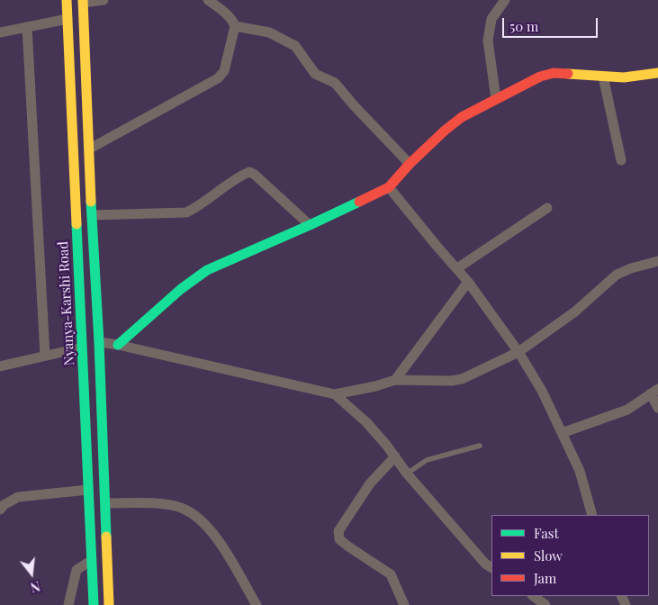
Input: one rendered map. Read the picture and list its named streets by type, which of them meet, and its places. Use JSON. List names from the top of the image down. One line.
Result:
{"streets":{"main road":["Nyanya-Karshi Road"]},"legend":["Fast","Slow","Jam"],"scale_bar":"50 m","north":"bottom"}
